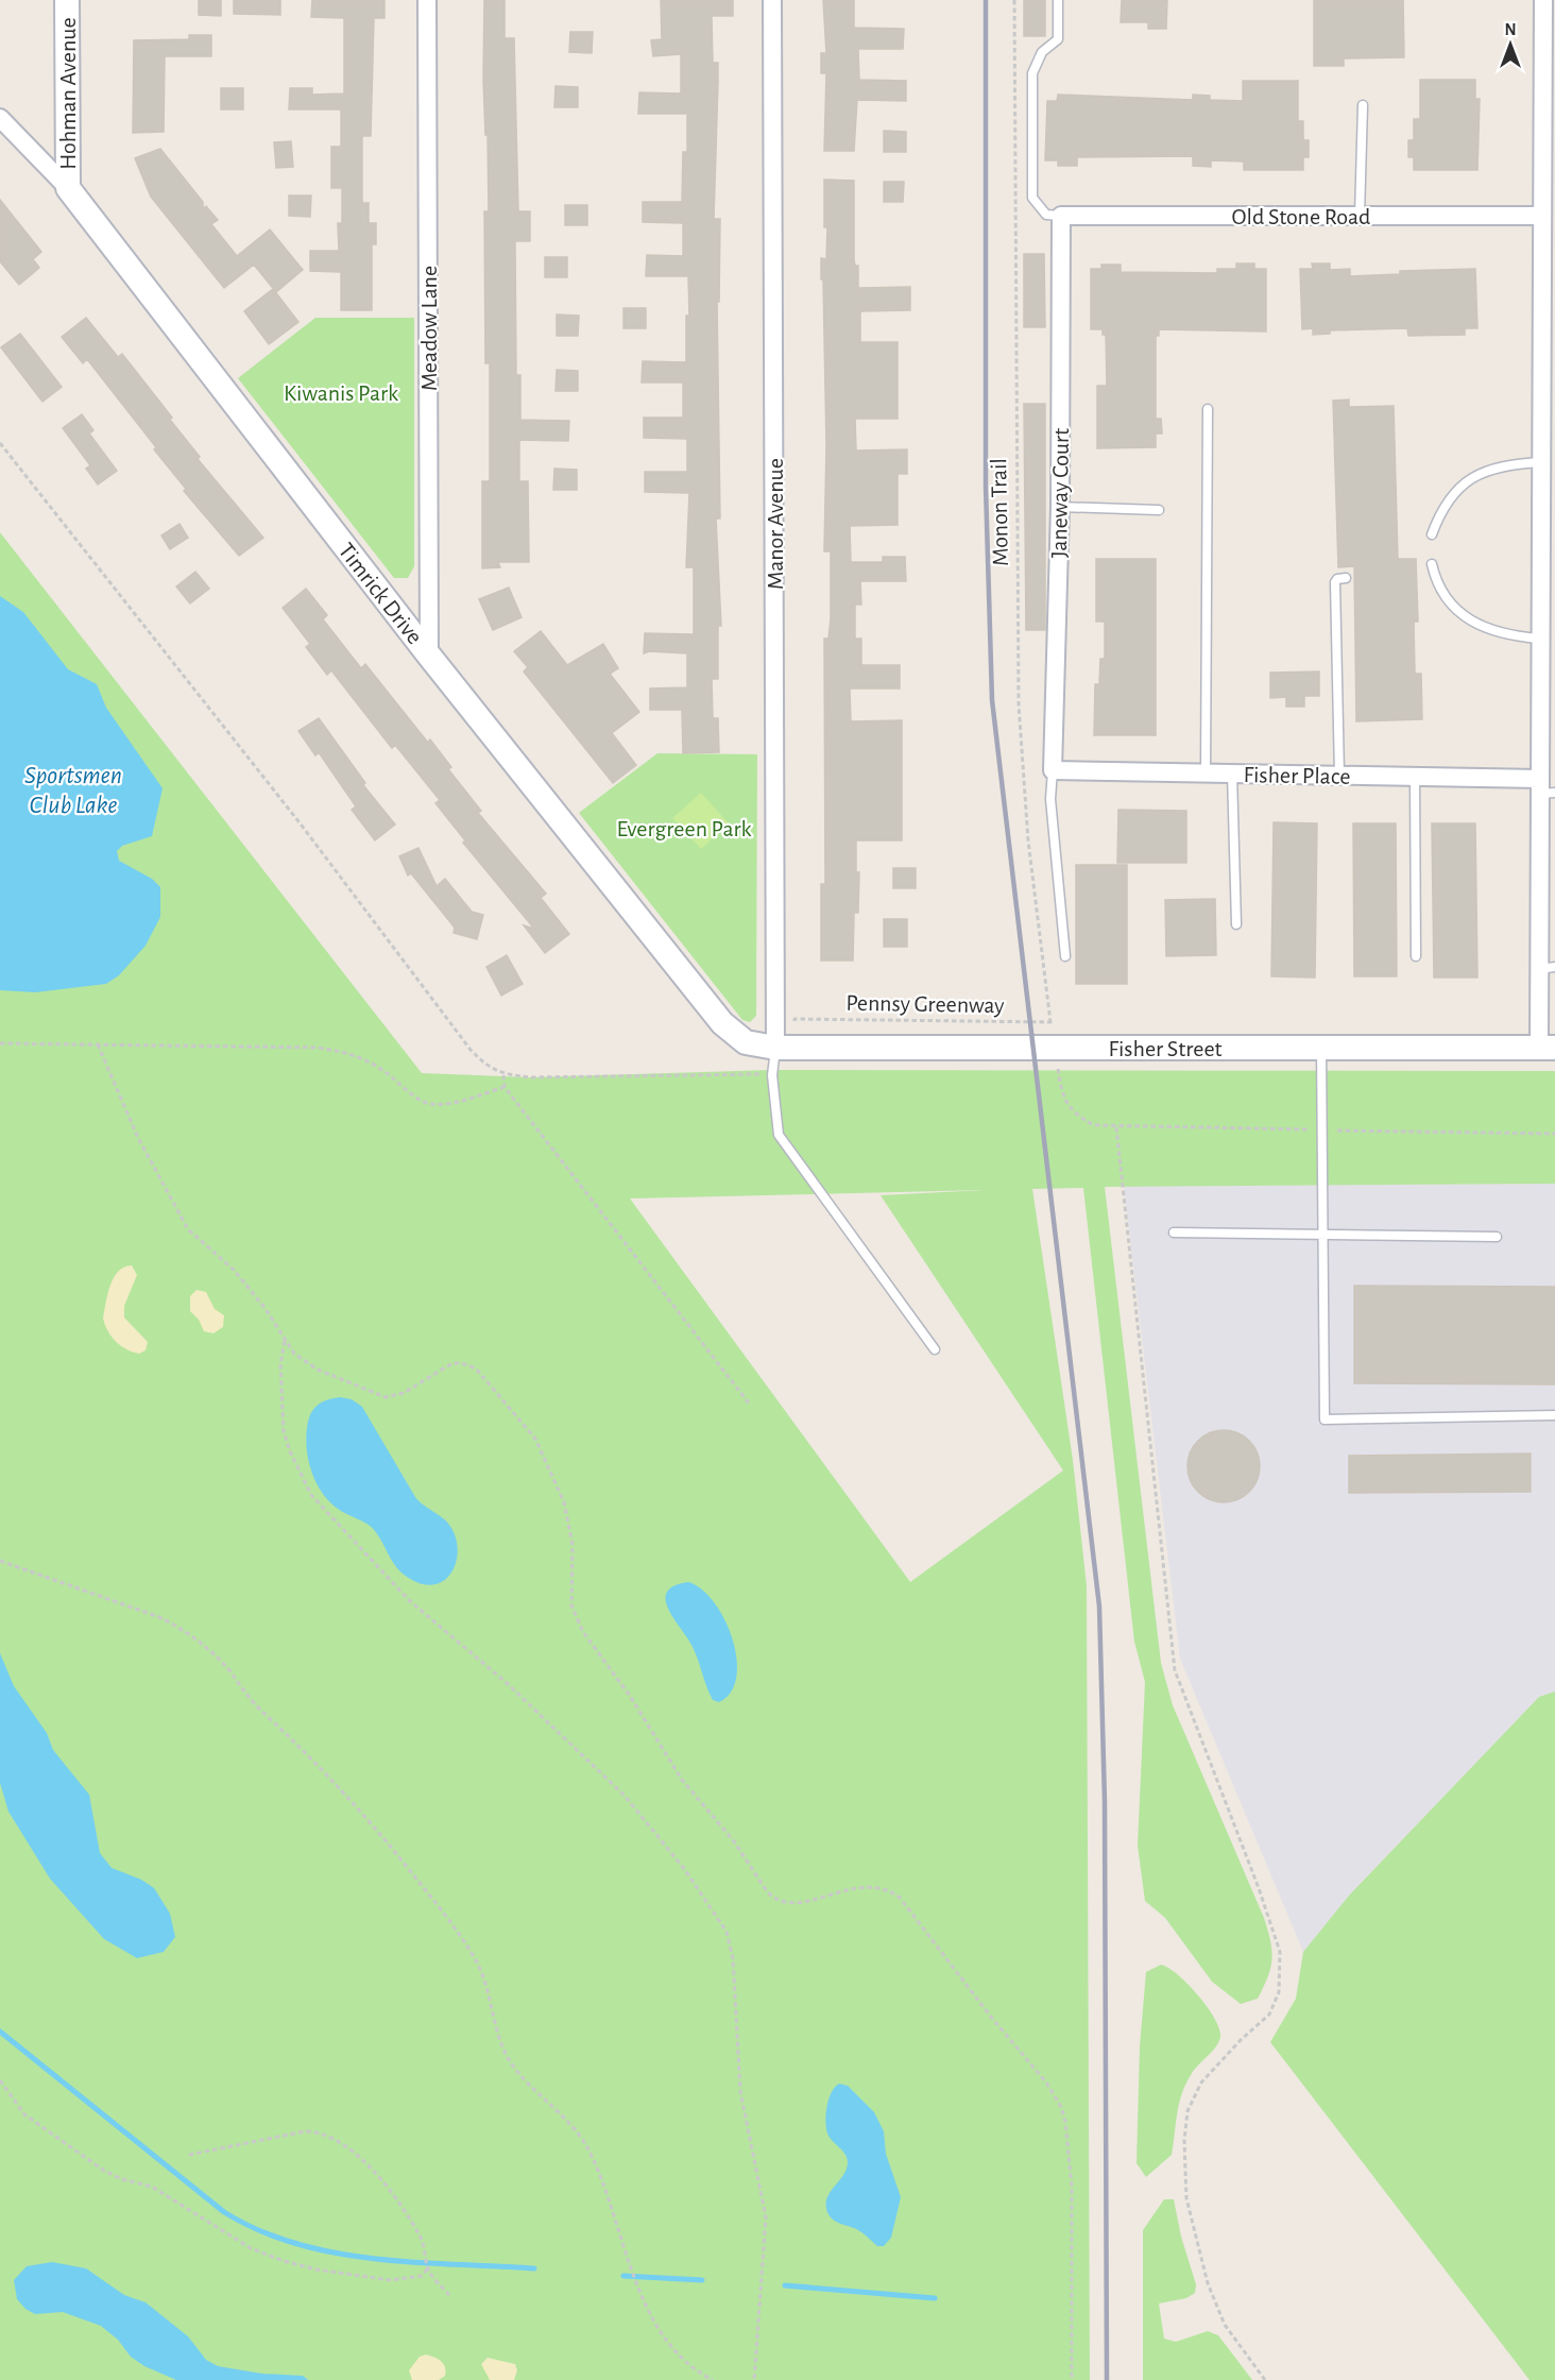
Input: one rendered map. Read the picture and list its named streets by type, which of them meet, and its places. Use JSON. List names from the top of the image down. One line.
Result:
{"streets":{"street":["Hohman Avenue","Old Stone Road","Meadow Lane","Janeway Court","Manor Avenue","Timrick Drive","Fisher Place","Fisher Street"],"path":["Monon Trail","Pennsy Greenway"]},"crossings":[["Hohman Avenue","Timrick Drive"],["Old Stone Road","Janeway Court"],["Meadow Lane","Timrick Drive"],["Janeway Court","Fisher Place"],["Monon Trail","Pennsy Greenway"],["Manor Avenue","Timrick Drive"],["Manor Avenue","Fisher Street"],["Timrick Drive","Fisher Street"]],"water":["Sportsmen Club Lake"],"parks":["Kiwanis Park","Evergreen Park"],"north":"top"}
